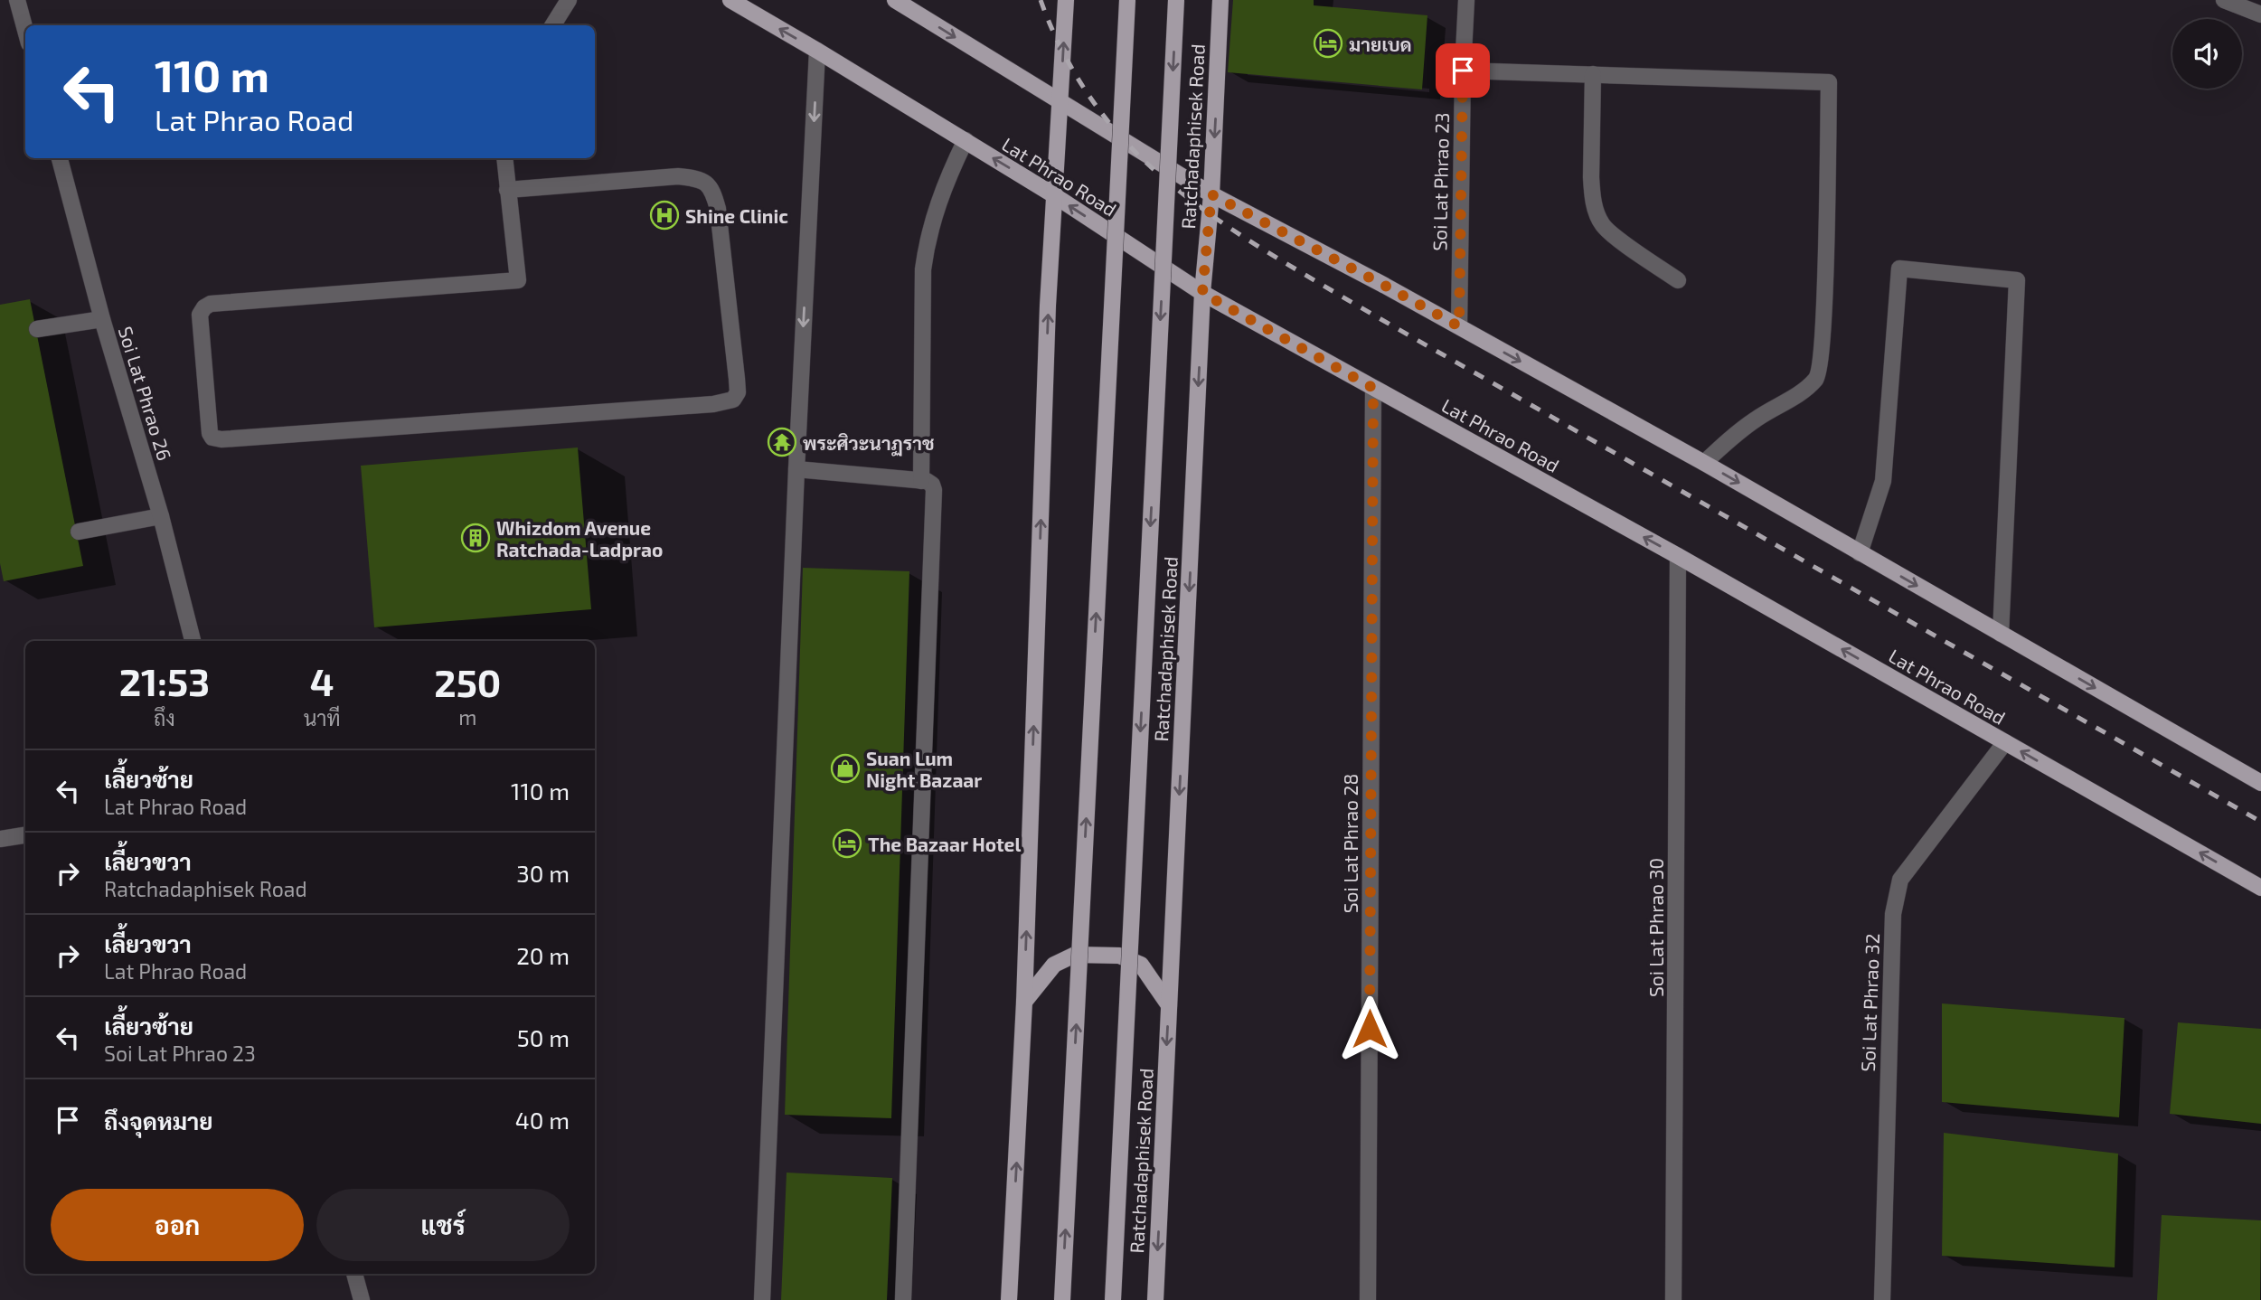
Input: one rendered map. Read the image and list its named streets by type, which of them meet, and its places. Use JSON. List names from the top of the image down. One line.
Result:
{"streets":{"main road":["Ratchadaphisek Road","Lat Phrao Road"],"street":["Soi Lat Phrao 23","Soi Lat Phrao 26","Soi Lat Phrao 28","Soi Lat Phrao 30","Soi Lat Phrao 32"]},"crossings":[["Ratchadaphisek Road","Lat Phrao Road"],["Lat Phrao Road","Soi Lat Phrao 28"],["Lat Phrao Road","Soi Lat Phrao 30"],["Lat Phrao Road","Soi Lat Phrao 32"]],"places":{"hotel":["มายเบด","The Bazaar Hotel"],"hospital":["Shine Clinic"],"temple":["พระศิวะนาฏราช"],"building":["Whizdom Avenue Ratchada-Ladprao"],"shop":["Suan Lum Night Bazaar"]},"page":{"turn":["110 m","Lat Phrao Road"],"eta":["21:53","ถึง","4","นาที","250","m"],"list":[{"name":"เลี้ยวซ้าย","note":"Lat Phrao Road","value":"110 m"},{"name":"เลี้ยวขวา","note":"Ratchadaphisek Road","value":"30 m"},{"name":"เลี้ยวขวา","note":"Lat Phrao Road","value":"20 m"},{"name":"เลี้ยวซ้าย","note":"Soi Lat Phrao 23","value":"50 m"},{"name":"ถึงจุดหมาย","value":"40 m"}],"buttons":["ออก","แชร์"]}}
